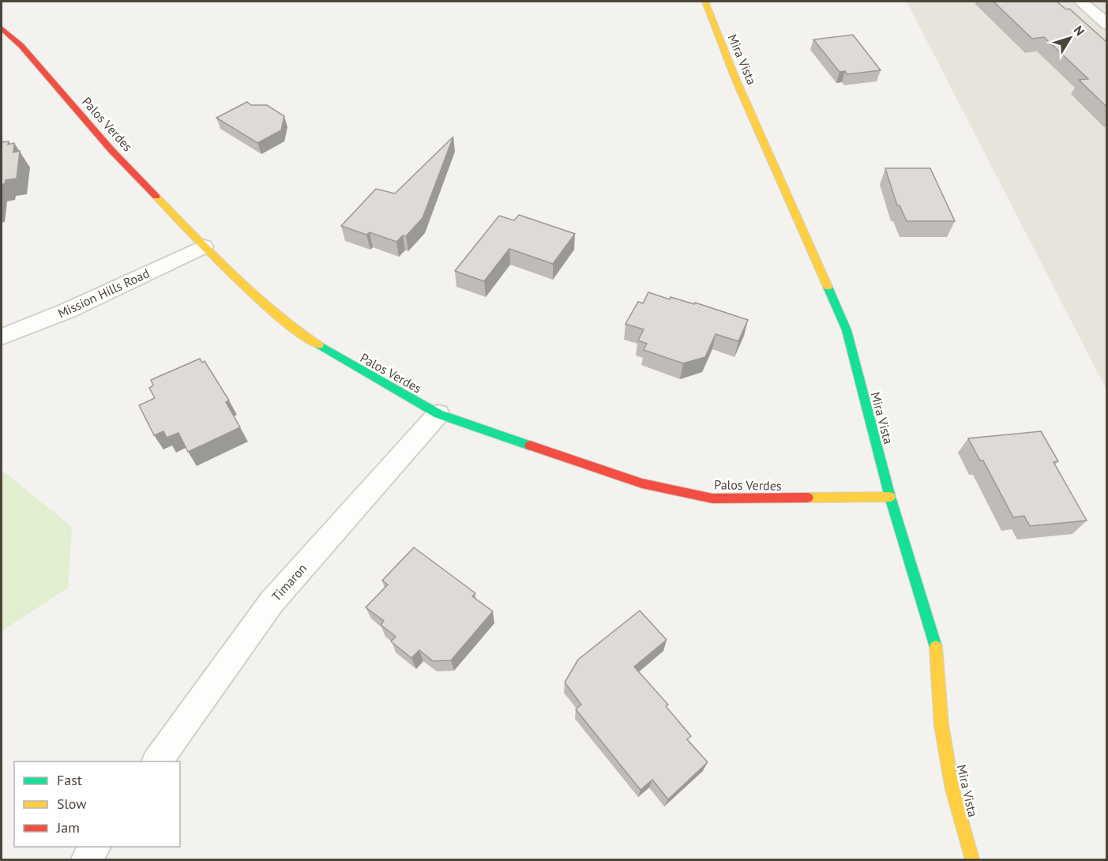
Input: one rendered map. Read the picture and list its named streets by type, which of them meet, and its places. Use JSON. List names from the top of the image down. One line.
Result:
{"streets":{"street":["Mira Vista","Palos Verdes","Mission Hills Road","Timaron"]},"crossings":[["Mira Vista","Palos Verdes"],["Palos Verdes","Mission Hills Road"],["Palos Verdes","Timaron"]],"legend":["Fast","Slow","Jam"],"north":"top right"}
